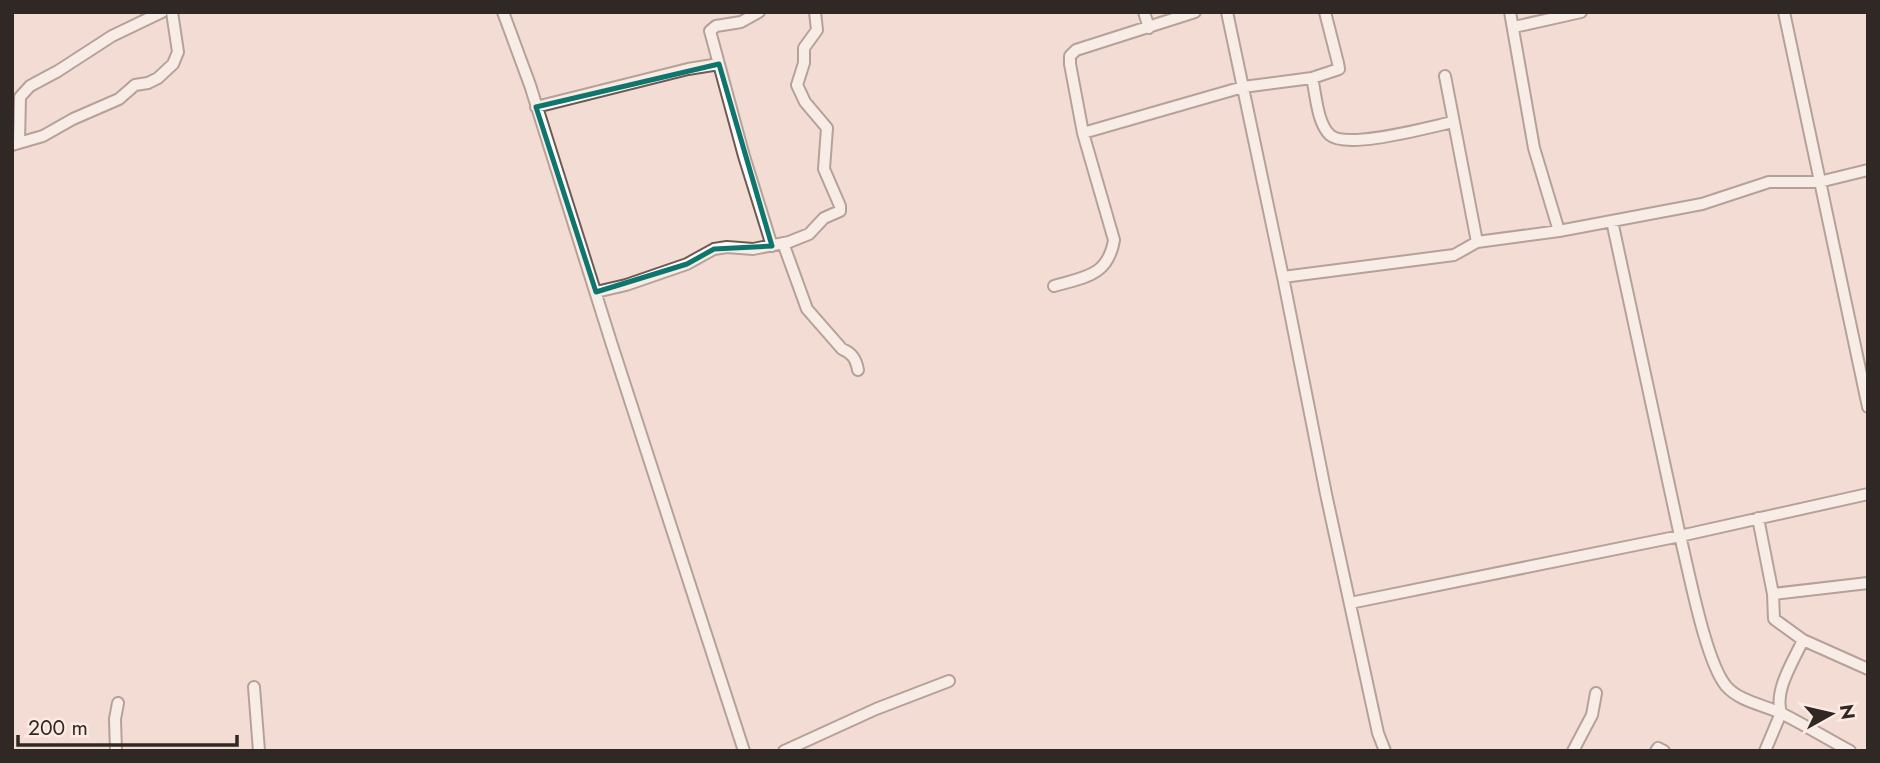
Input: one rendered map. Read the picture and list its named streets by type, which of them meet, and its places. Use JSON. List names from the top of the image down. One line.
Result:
{"scale_bar":"200 m","north":"right"}
